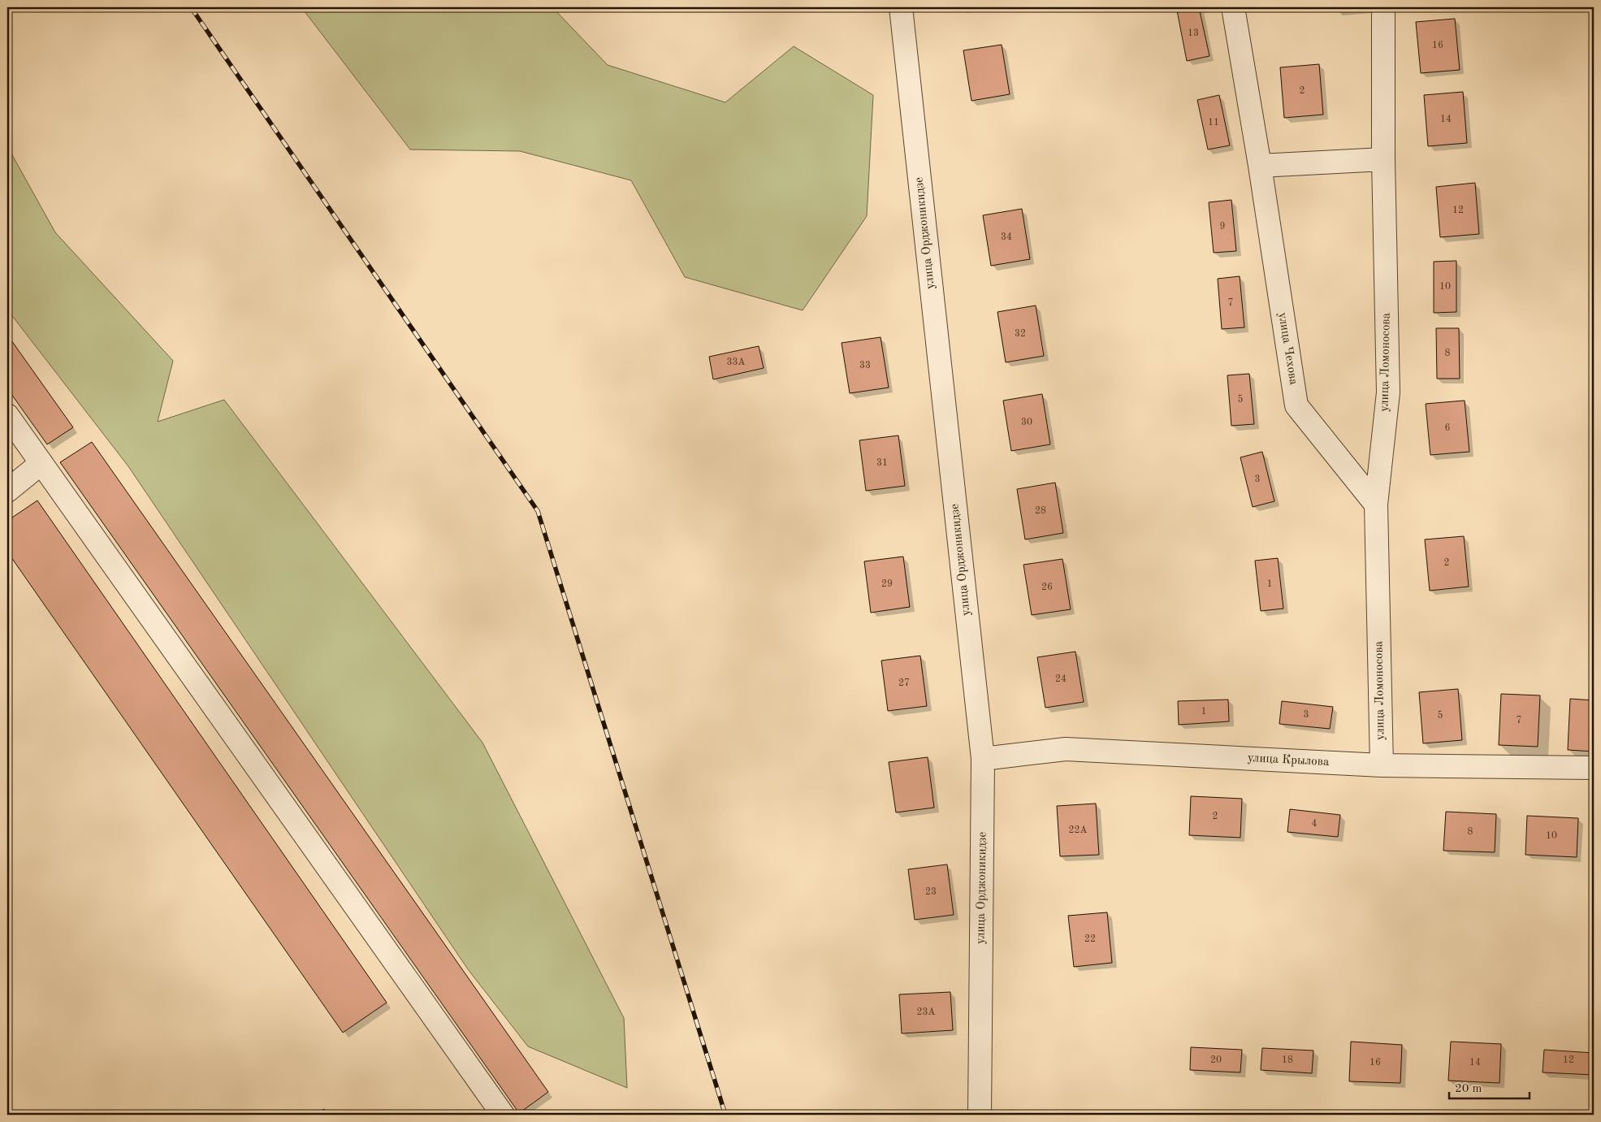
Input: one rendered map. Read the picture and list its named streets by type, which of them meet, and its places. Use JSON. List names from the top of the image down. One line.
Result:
{"streets":{"street":["улица Орджоникидзе","улица Чехова","улица Ломоносова","улица Крылова"]},"crossings":[["улица Орджоникидзе","улица Крылова"],["улица Чехова","улица Ломоносова"],["улица Ломоносова","улица Крылова"]],"house_numbers":["13","16","2","14","11","12","9","34","10","7","32","8","33А","33","5","30","6","31","3","28","2","29","1","26","24","27","1","3","5","7","2","4","22А","8","10","23","22","23А","20","18","12","16","14"],"scale_bar":"20 m"}
